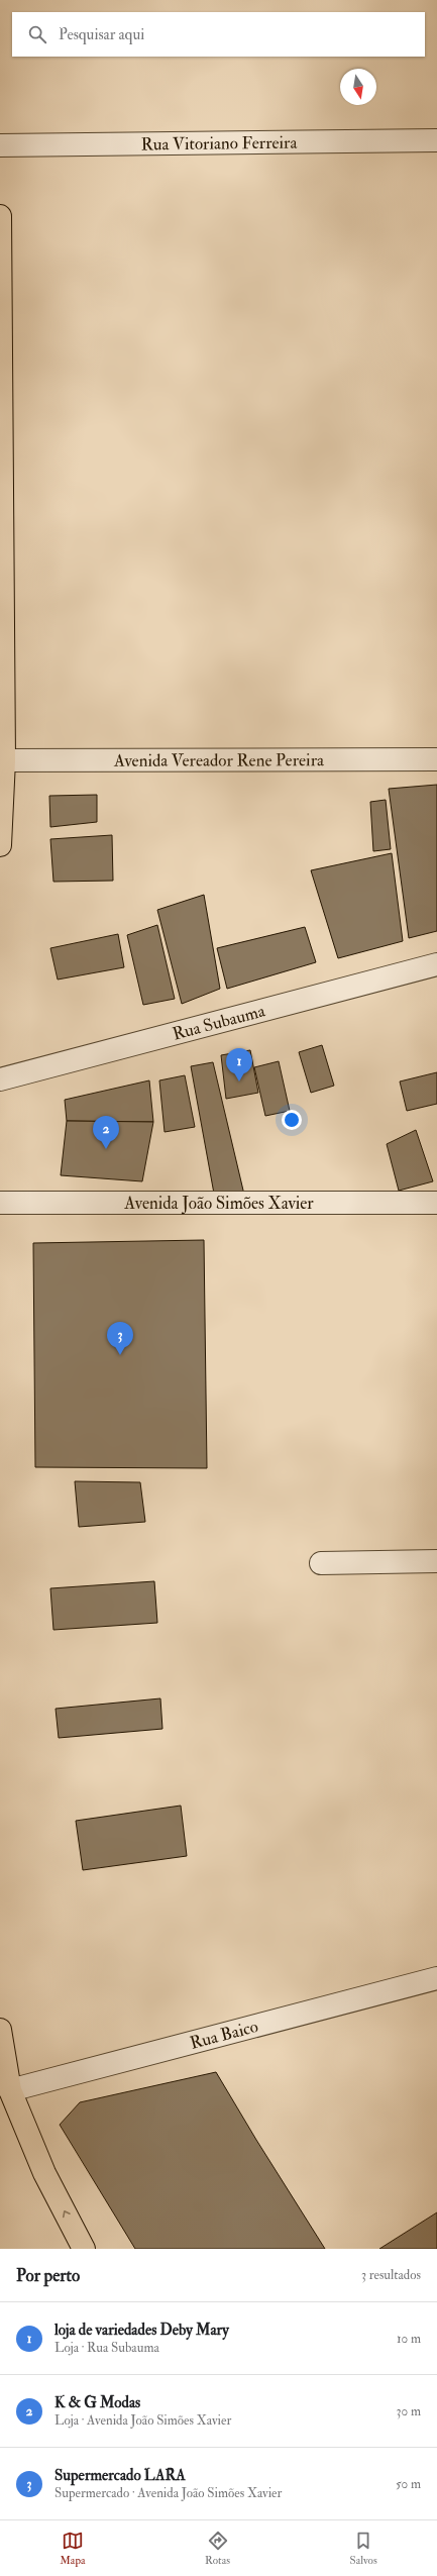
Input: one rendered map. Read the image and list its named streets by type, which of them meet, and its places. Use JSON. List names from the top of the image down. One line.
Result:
{"streets":{"street":["Rua Vitoriano Ferreira","Avenida Vereador Rene Pereira","Rua Subauma","Avenida João Simões Xavier","Rua Baico"]},"north":"bottom","page":{"search":"Pesquisar aqui","pins":["1","2","3"],"heading":["Por perto","3 resultados"],"list":[{"mark":"1","name":"loja de variedades Deby Mary","note":"Loja · Rua Subauma","value":"10 m"},{"mark":"2","name":"K & G Modas","note":"Loja · Avenida João Simões Xavier","value":"30 m"},{"mark":"3","name":"Supermercado LARA","note":"Supermercado · Avenida João Simões Xavier","value":"50 m"}],"nav":["Mapa","Rotas","Salvos"]}}
